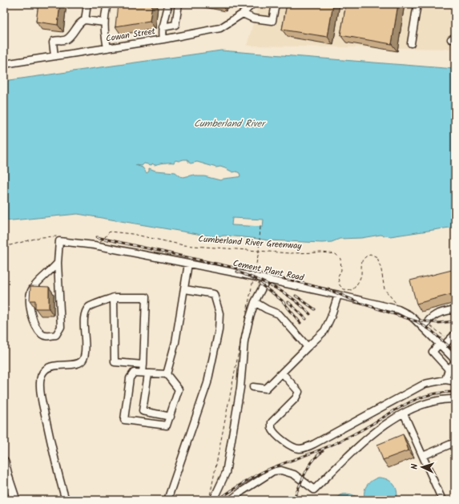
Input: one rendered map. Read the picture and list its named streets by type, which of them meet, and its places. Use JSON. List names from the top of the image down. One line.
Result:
{"streets":{"street":["Cowan Street","Cement Plant Road"],"path":["Cumberland River Greenway"]},"water":["Cumberland River"],"north":"left"}
